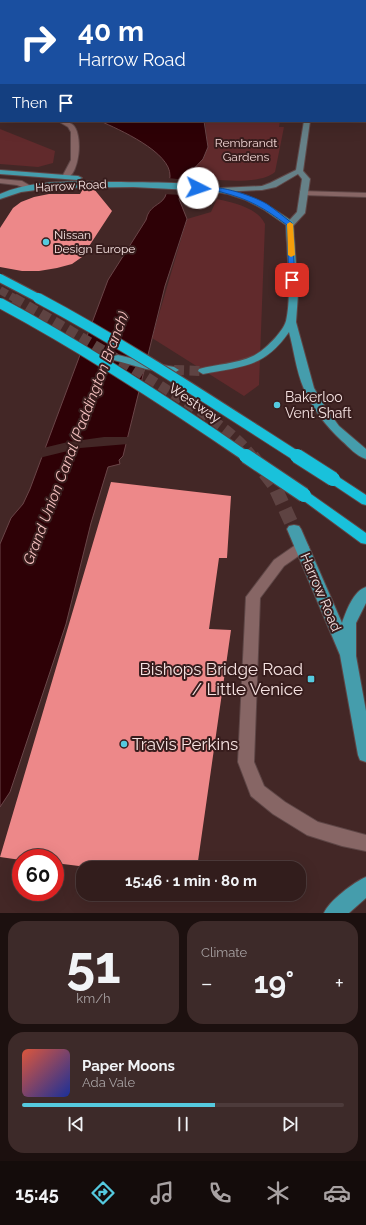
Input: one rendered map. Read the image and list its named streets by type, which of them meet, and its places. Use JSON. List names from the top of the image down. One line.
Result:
{"streets":{"highway":["Westway"],"main road":["Harrow Road"]},"water":["Grand Union Canal (Paddington Branch)"],"parks":["Rembrandt Gardens"],"places":{"other":["Nissan Design Europe","Bakerloo Vent Shaft","Travis Perkins"],"transit":["Bishops Bridge Road / Little Venice"]},"page":{"turn":["40 m","Harrow Road"],"then":"Then","limit":"60","trip":"15:46 · 1 min · 80 m","tile":[["51","km/h"],"Climate"],"heat":["−","19°","+"],"song":["Paper Moons","Ada Vale"],"tabs":"15:45"}}
